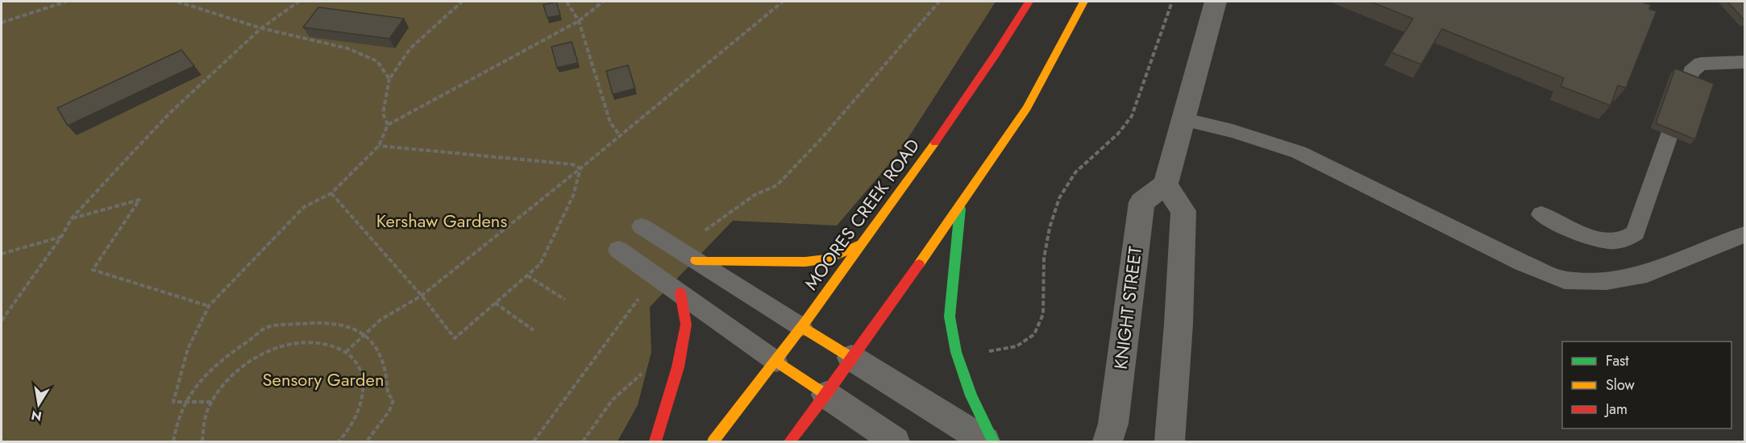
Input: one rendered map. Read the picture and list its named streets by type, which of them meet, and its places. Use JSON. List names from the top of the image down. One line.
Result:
{"streets":{"highway":["MOORES CREEK ROAD"],"street":["KNIGHT STREET"]},"parks":["Kershaw Gardens","Sensory Garden"],"legend":["Fast","Slow","Jam"],"north":"bottom"}
